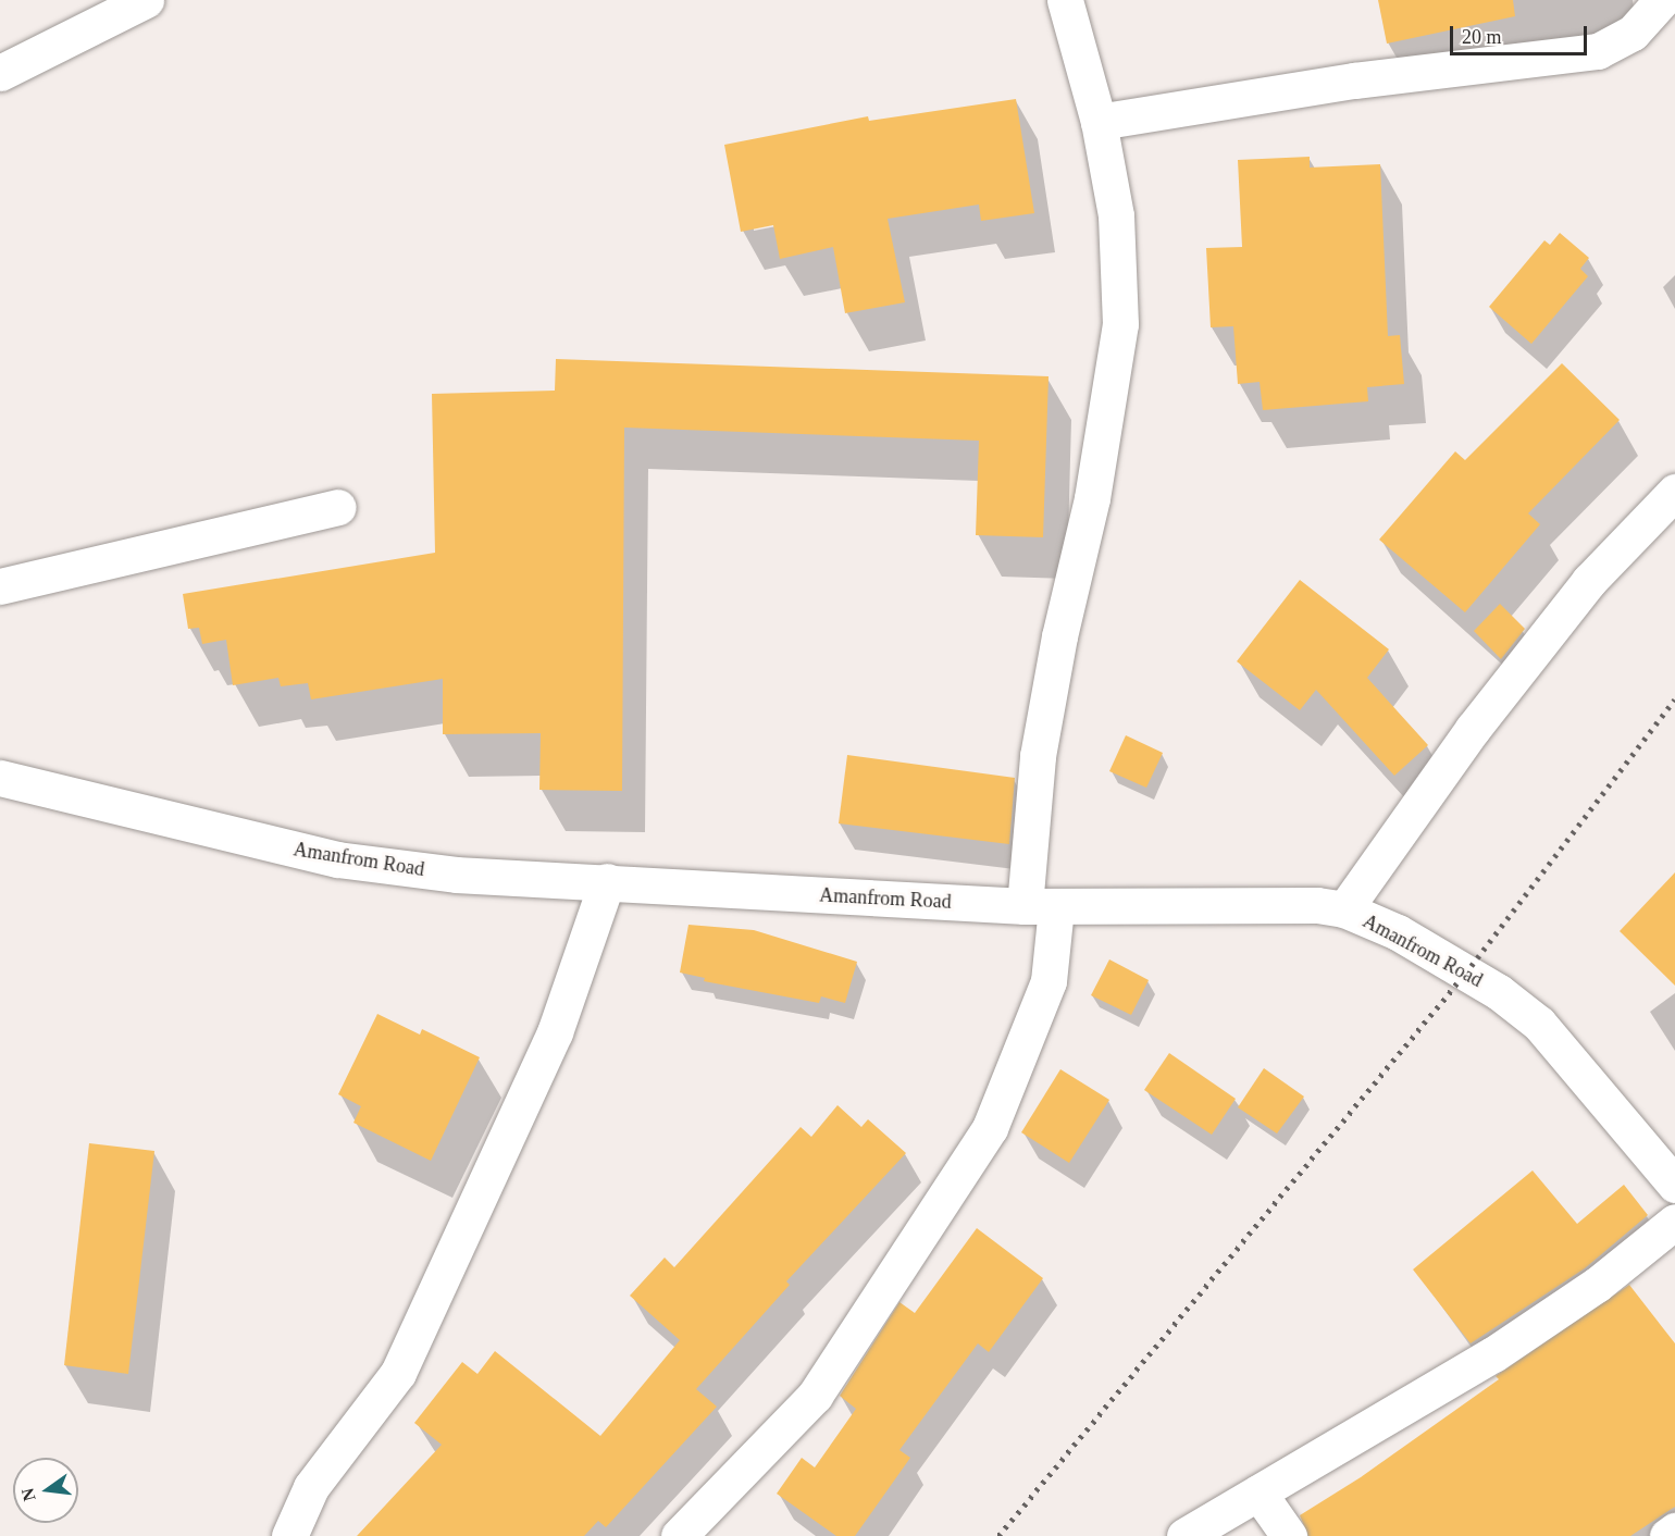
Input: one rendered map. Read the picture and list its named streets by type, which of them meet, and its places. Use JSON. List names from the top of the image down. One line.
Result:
{"streets":{"street":["Amanfrom Road"]},"scale_bar":"20 m","north":"left"}
